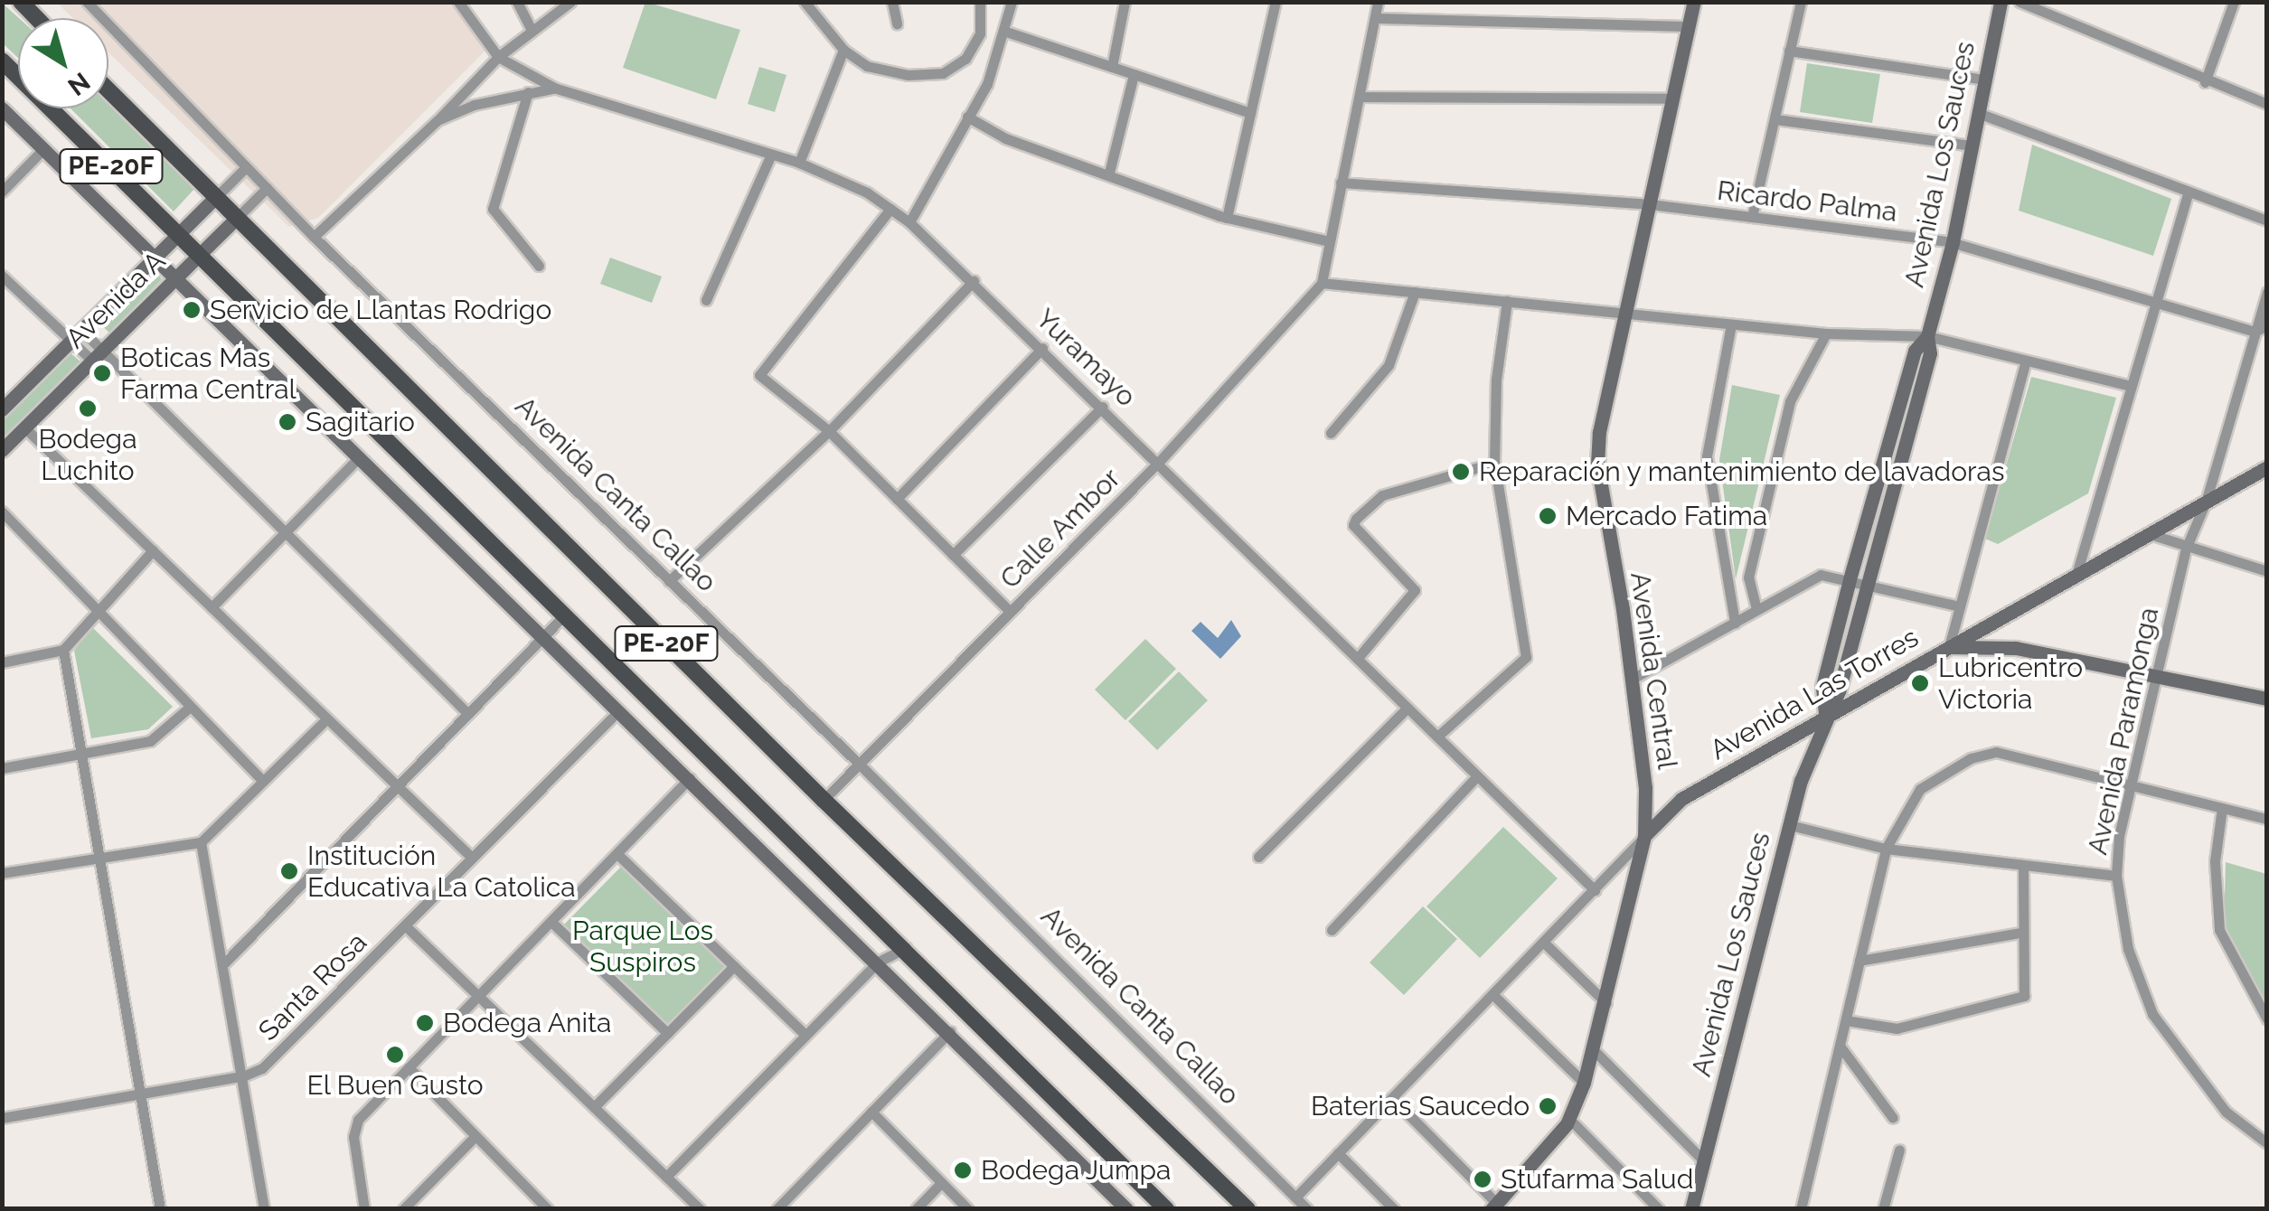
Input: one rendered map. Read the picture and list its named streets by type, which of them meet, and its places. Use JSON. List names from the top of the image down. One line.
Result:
{"streets":{"main road":["PE-20F"],"street":["Avenida Los Sauces","Ricardo Palma","Avenida A","Yuramayo","Avenida Canta Callao","Calle Ambor","Avenida Central","Avenida Las Torres","Avenida Paramonga","Santa Rosa"]},"crossings":[["Avenida Los Sauces","Ricardo Palma"],["Avenida Los Sauces","Avenida Las Torres"],["PE-20F","Avenida A"],["PE-20F","Calle Ambor"],["Ricardo Palma","Avenida Central"],["Ricardo Palma","Avenida Paramonga"],["Avenida A","Avenida Canta Callao"],["Yuramayo","Calle Ambor"],["Yuramayo","Avenida Las Torres"],["Avenida Canta Callao","Calle Ambor"],["Avenida Canta Callao","Avenida Las Torres"],["Avenida Central","Avenida Las Torres"],["Avenida Las Torres","Avenida Paramonga"]],"parks":["Parque Los Suspiros"],"places":["Servicio de Llantas Rodrigo","Boticas Mas Farma Central","Bodega Luchito","Sagitario","Reparación y mantenimiento de lavadoras","Mercado Fatima","Lubricentro Victoria","Institución Educativa La Catolica","Bodega Anita","El Buen Gusto","Baterias Saucedo","Bodega Jumpa","Stufarma Salud"],"north":"bottom right"}
